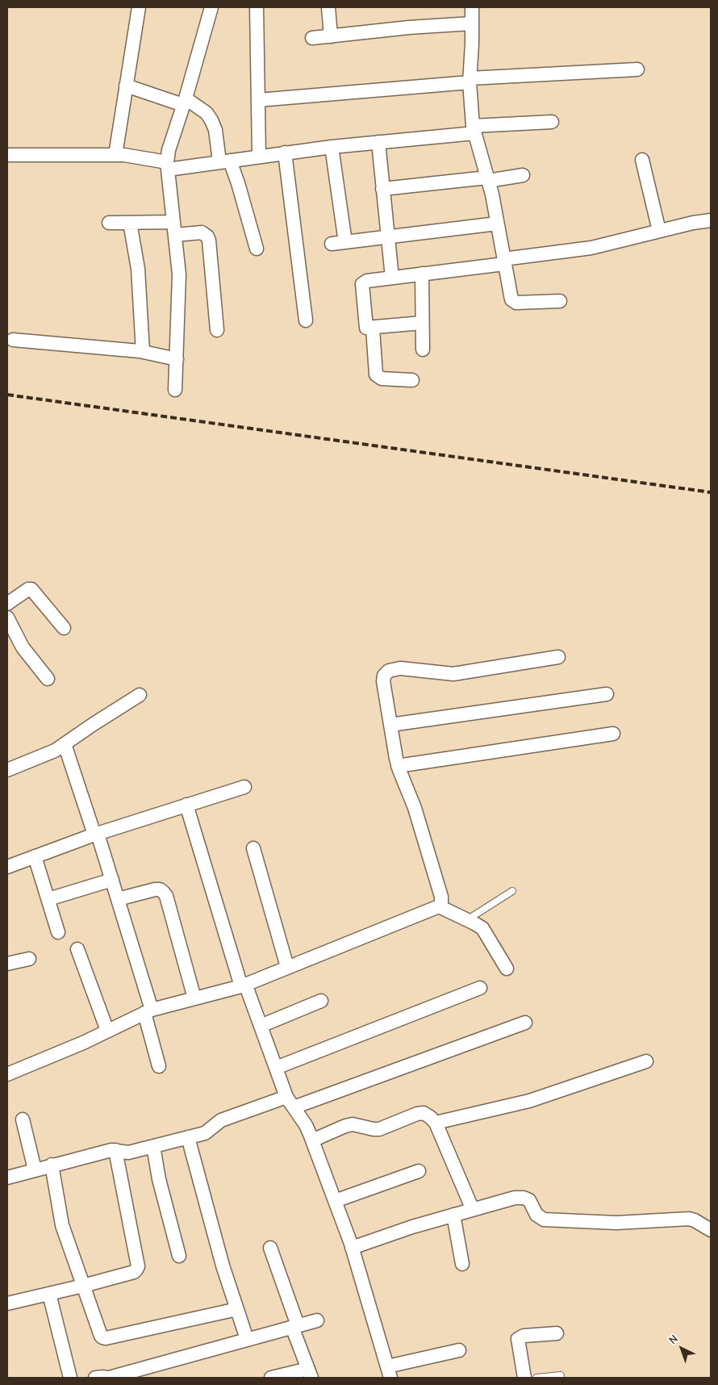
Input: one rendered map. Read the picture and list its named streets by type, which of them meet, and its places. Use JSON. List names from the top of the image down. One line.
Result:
{"north":"top left"}
